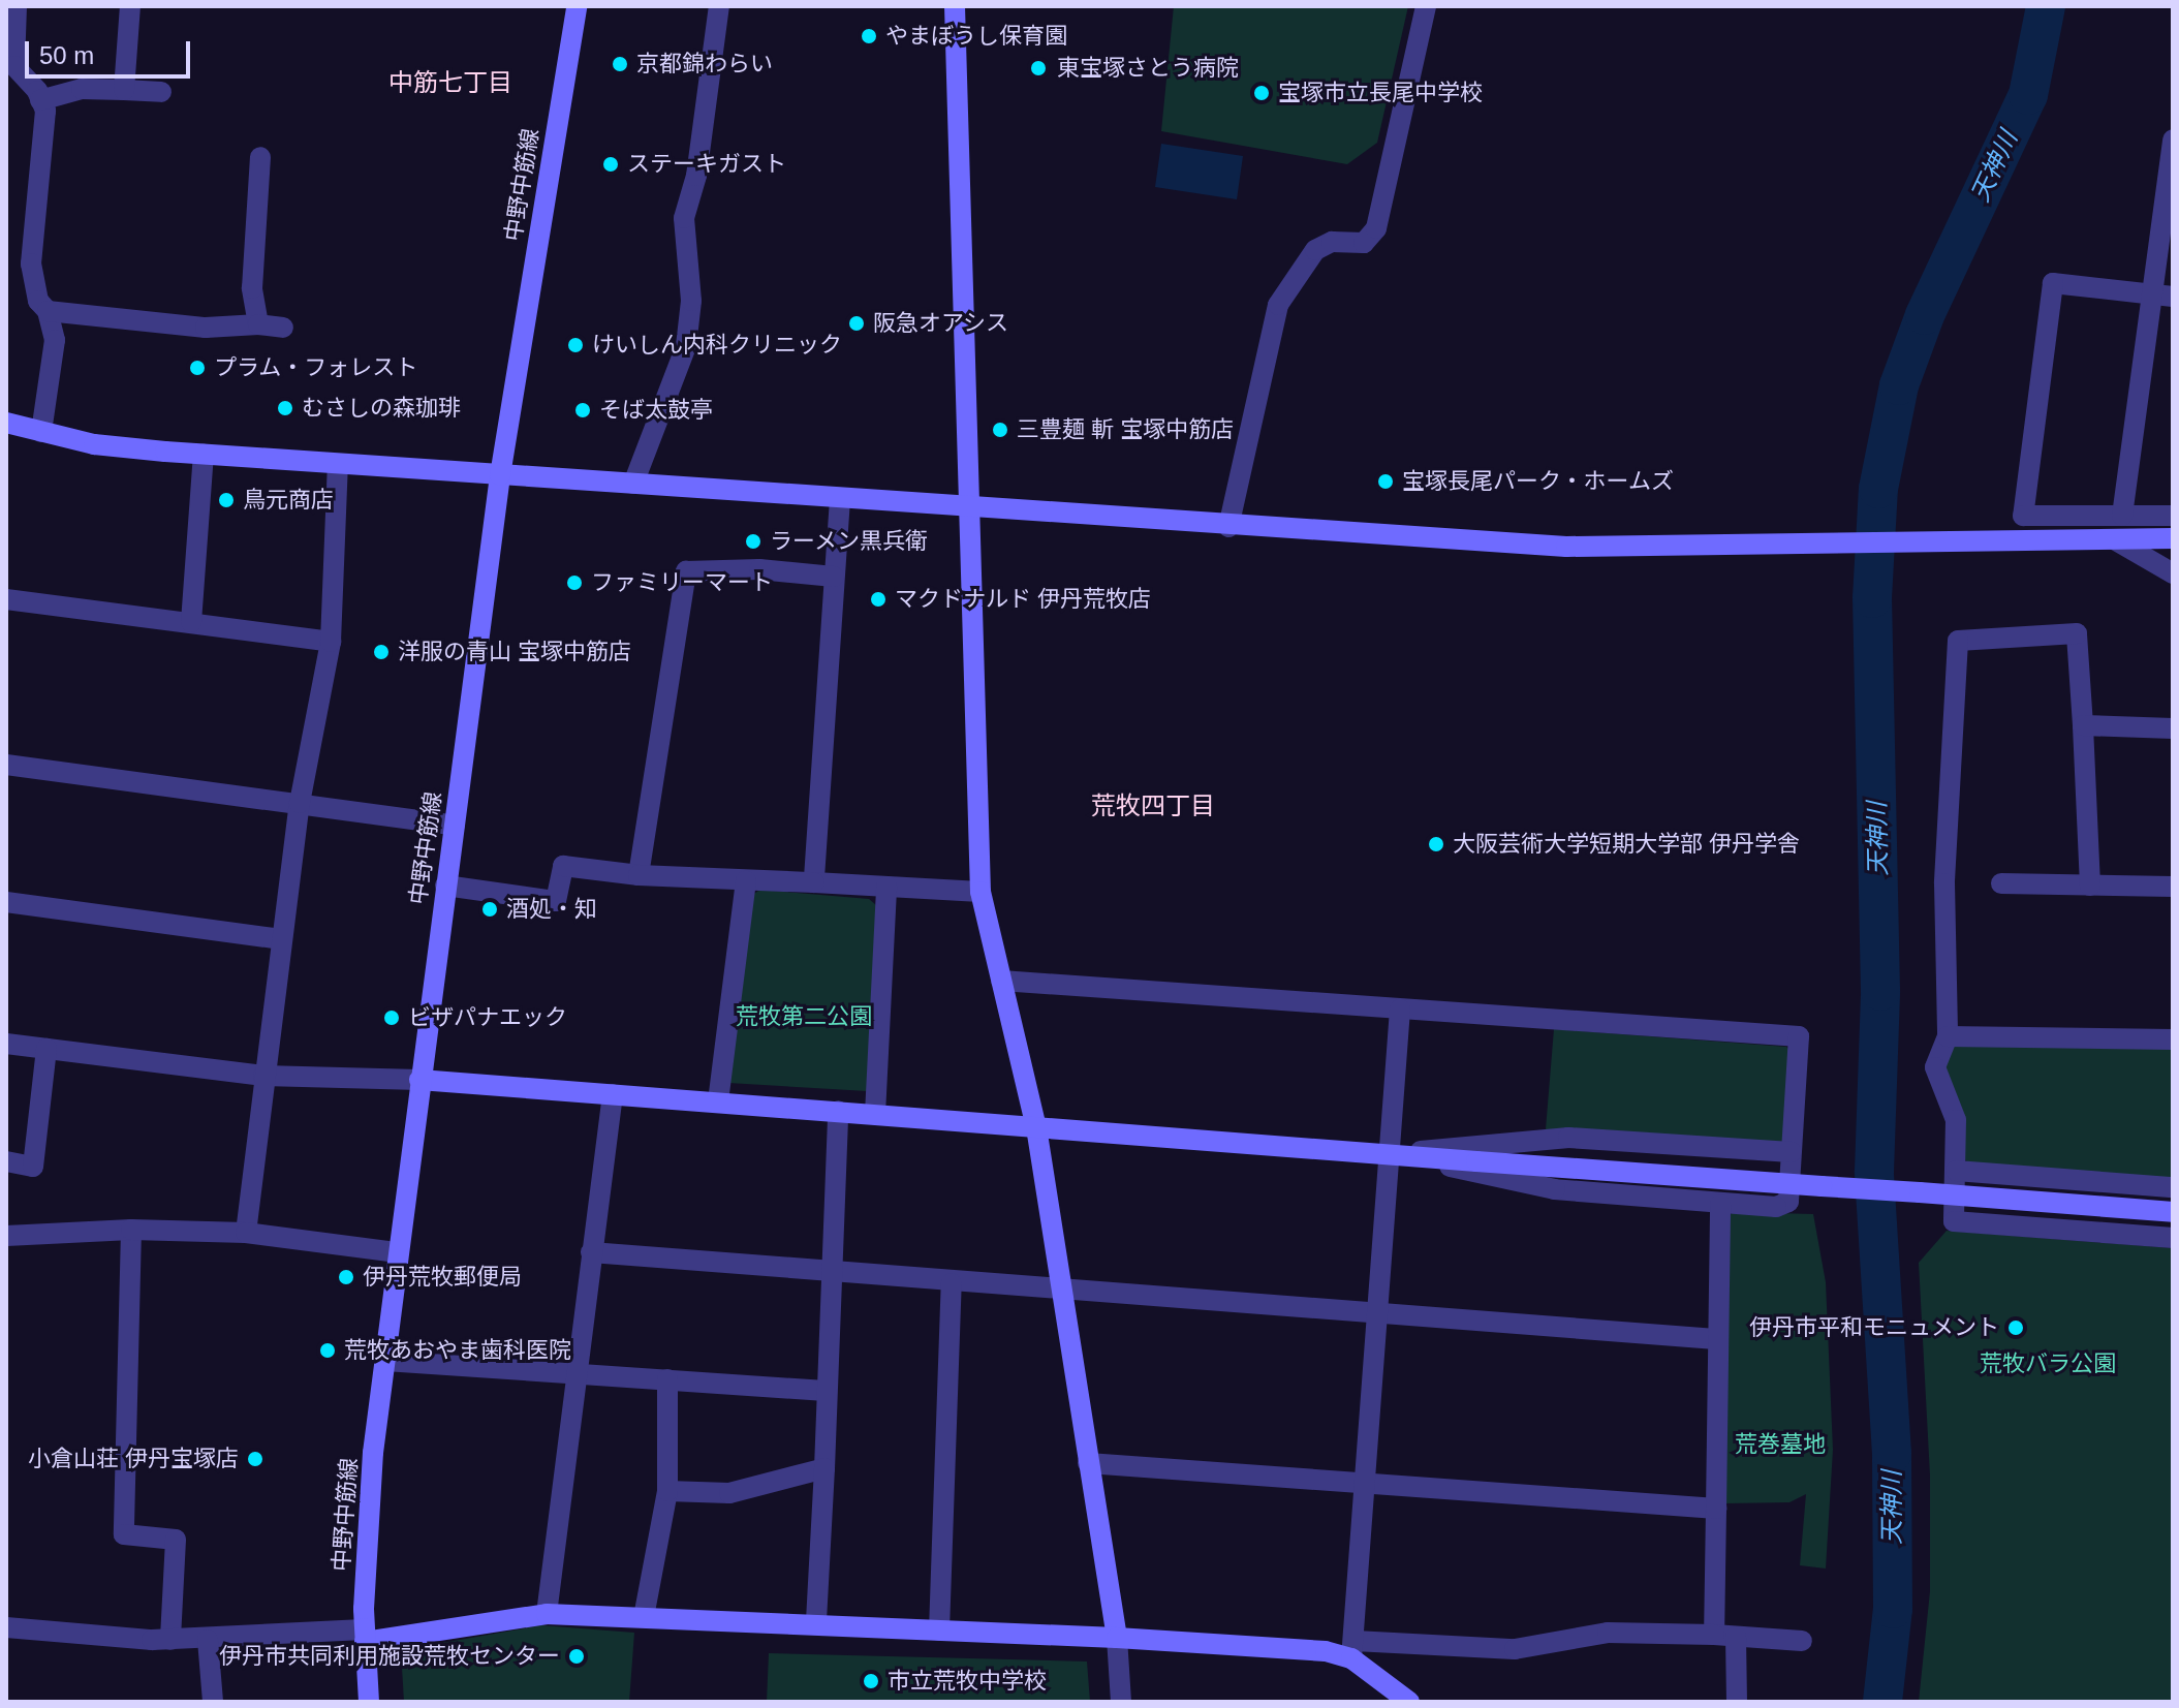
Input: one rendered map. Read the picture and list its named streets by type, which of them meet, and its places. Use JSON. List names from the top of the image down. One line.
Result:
{"streets":{"street":["中野中筋線"]},"districts":["中筋七丁目","荒牧四丁目"],"water":["天神川"],"parks":["荒牧第二公園","荒牧バラ公園","荒巻墓地"],"places":["やまぼうし保育園","京都錦わらい","東宝塚さとう病院","宝塚市立長尾中学校","ステーキガスト","阪急オアシス","けいしん内科クリニック","プラム・フォレスト","むさしの森珈琲","そば太鼓亭","三豊麺 斬 宝塚中筋店","宝塚長尾パーク・ホームズ","鳥元商店","ラーメン黒兵衛","ファミリーマート","マクドナルド 伊丹荒牧店","洋服の青山 宝塚中筋店","大阪芸術大学短期大学部 伊丹学舎","酒処・知","ビザパナエック","伊丹荒牧郵便局","伊丹市平和モニュメント","荒牧あおやま歯科医院","小倉山荘 伊丹宝塚店","伊丹市共同利用施設荒牧センター","市立荒牧中学校"],"scale_bar":"50 m"}
